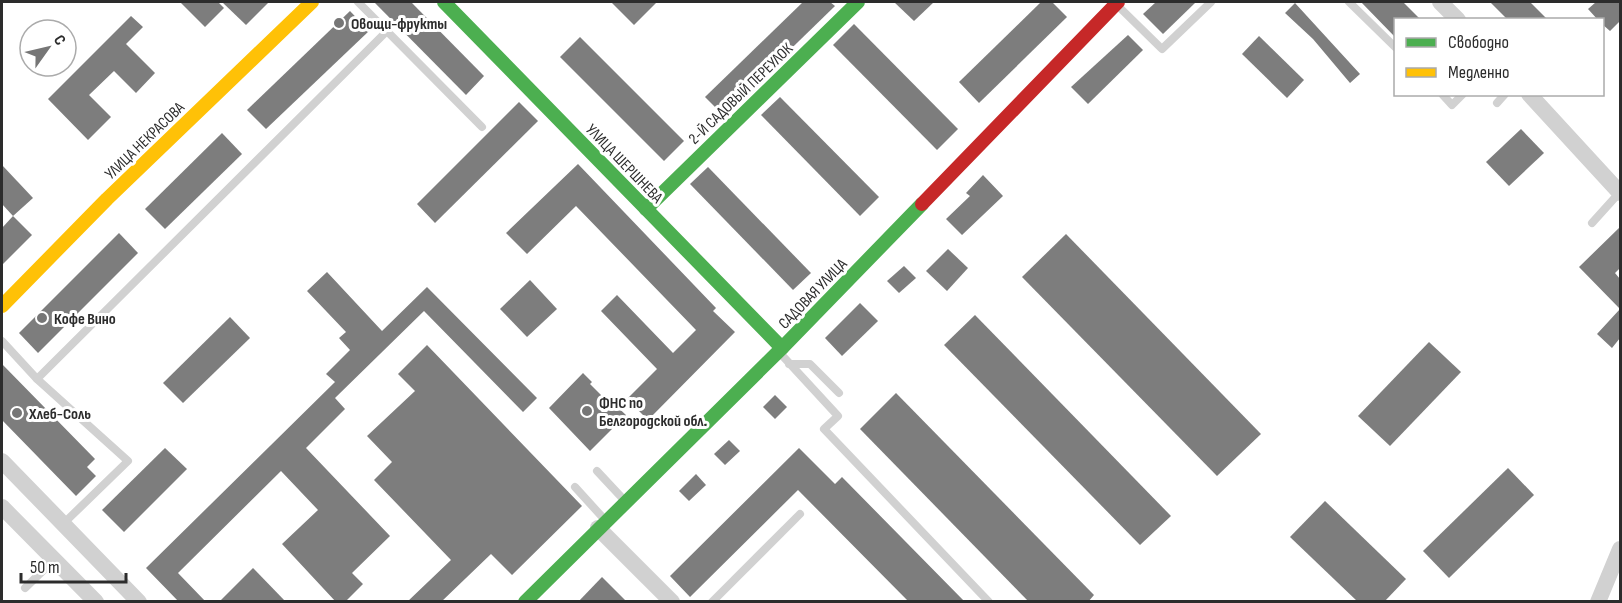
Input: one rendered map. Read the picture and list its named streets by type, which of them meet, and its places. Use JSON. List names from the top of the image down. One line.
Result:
{"streets":{"street":["2-Й САДОВЫЙ ПЕРЕУЛОК","УЛИЦА НЕКРАСОВА","УЛИЦА ШЕРШНЕВА","САДОВАЯ УЛИЦА"]},"crossings":[["2-Й САДОВЫЙ ПЕРЕУЛОК","УЛИЦА ШЕРШНЕВА"],["УЛИЦА ШЕРШНЕВА","САДОВАЯ УЛИЦА"]],"places":["Овощи-фрукты","Кофе Вино","ФНС по Белгородской обл.","Хлеб-Соль"],"legend":["Свободно","Медленно"],"scale_bar":"50 m","north":"top right"}
